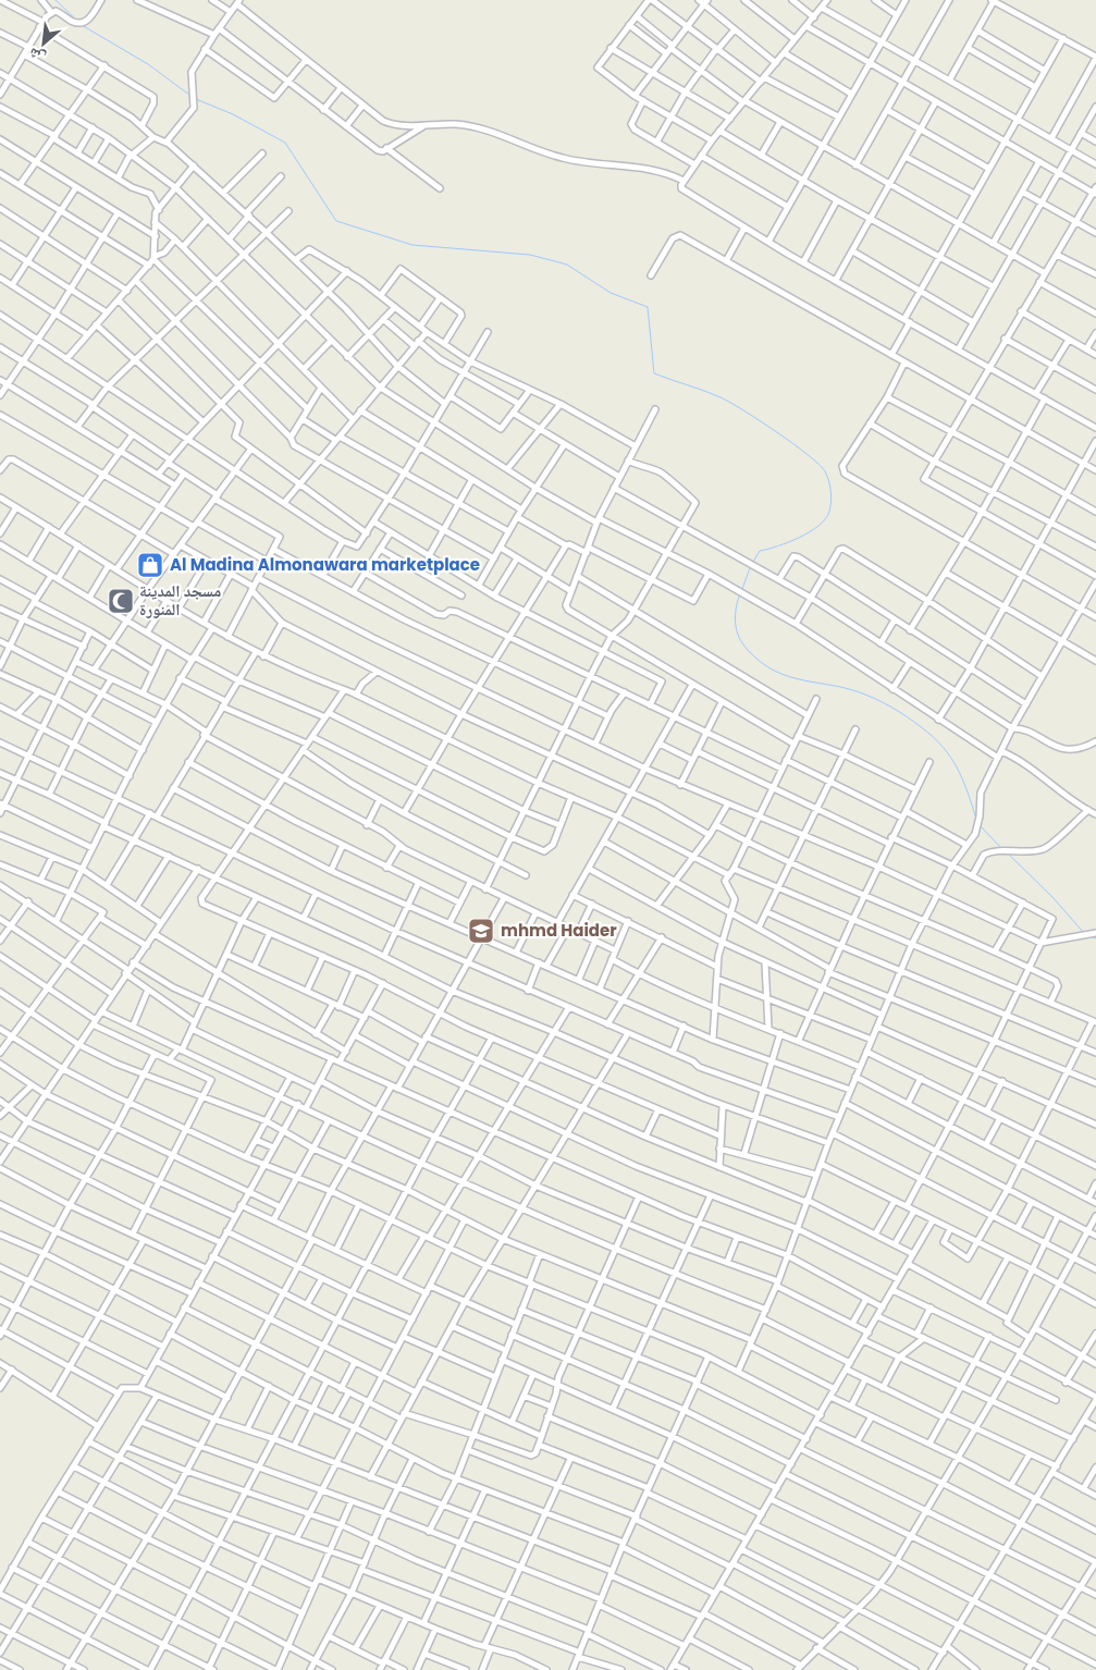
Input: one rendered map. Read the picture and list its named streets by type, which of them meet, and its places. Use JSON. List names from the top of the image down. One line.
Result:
{"places":{"shop":["Al Madina Almonawara marketplace"],"mosque":["مسجد المدينة المنورة"],"school or university":["mhmd Haider"]},"north":"bottom left"}
